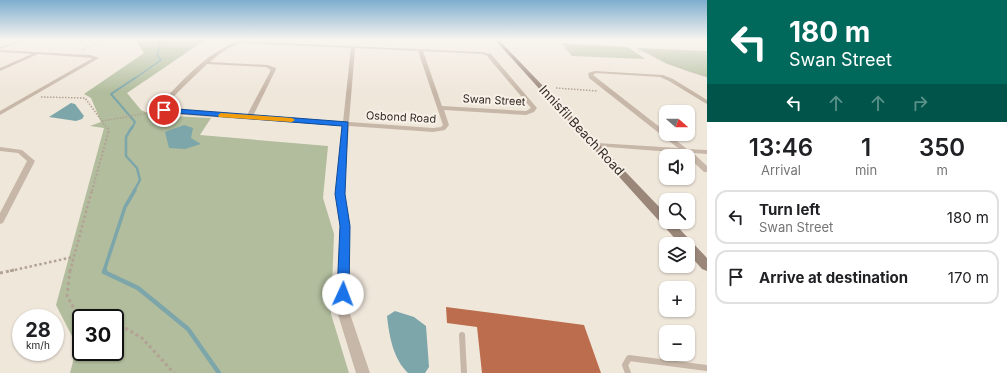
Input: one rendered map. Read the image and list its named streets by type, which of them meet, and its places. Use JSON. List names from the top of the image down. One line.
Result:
{"streets":{"main road":["Innisfil Beach Road"],"street":["Swan Street","Osbond Road"]},"crossings":[["Swan Street","Osbond Road"]],"north":"right","page":{"turn":["180 m","Swan Street"],"map_buttons":["+","−"],"eta":["13:46","Arrival","1","min","350","m"],"list":[{"name":"Turn left","note":"Swan Street","value":"180 m"},{"name":"Arrive at destination","value":"170 m"}],"speed":"28 km/h","limit":"30"}}
